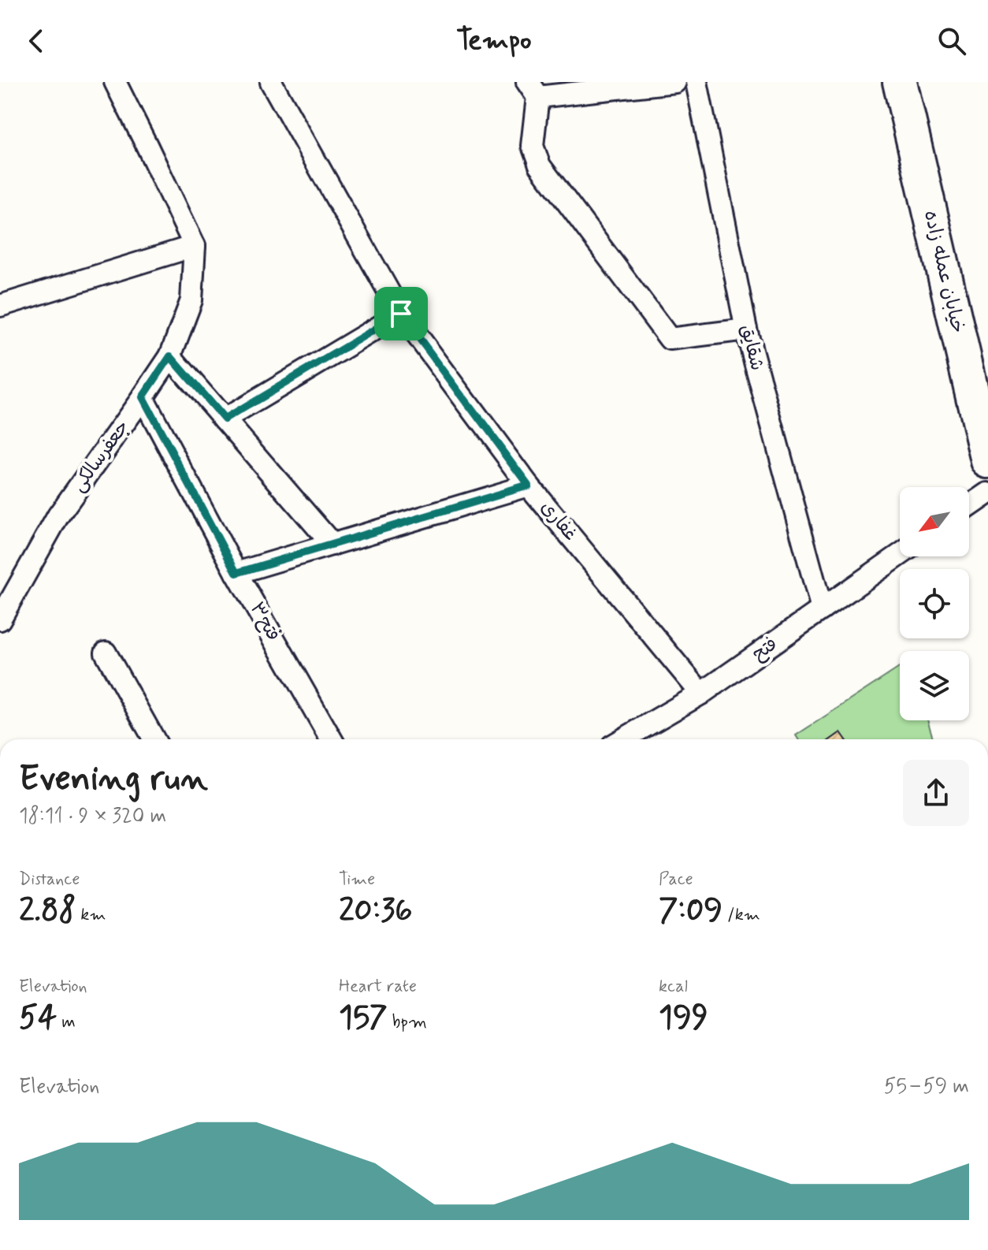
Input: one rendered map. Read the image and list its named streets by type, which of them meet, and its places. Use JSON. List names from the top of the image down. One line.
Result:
{"streets":{"main road":["خیابان عمله زاده"],"street":["شقایق","جعفرسالکی","غفاری","فتح۳","فتح"]},"crossings":[["شقایق","فتح"],["جعفرسالکی","فتح۳"],["غفاری","فتح"]],"north":"bottom left","page":{"header":"Tempo","heading":["Evening run","18:11 · 9 × 320 m"],"stats":[["Distance","2.88 km"],["Time","20:36"],["Pace","7:09 /km"],["Elevation","54 m"],["Heart rate","157 bpm"],["kcal","199"]],"chart":["Elevation","55–59 m"]}}
